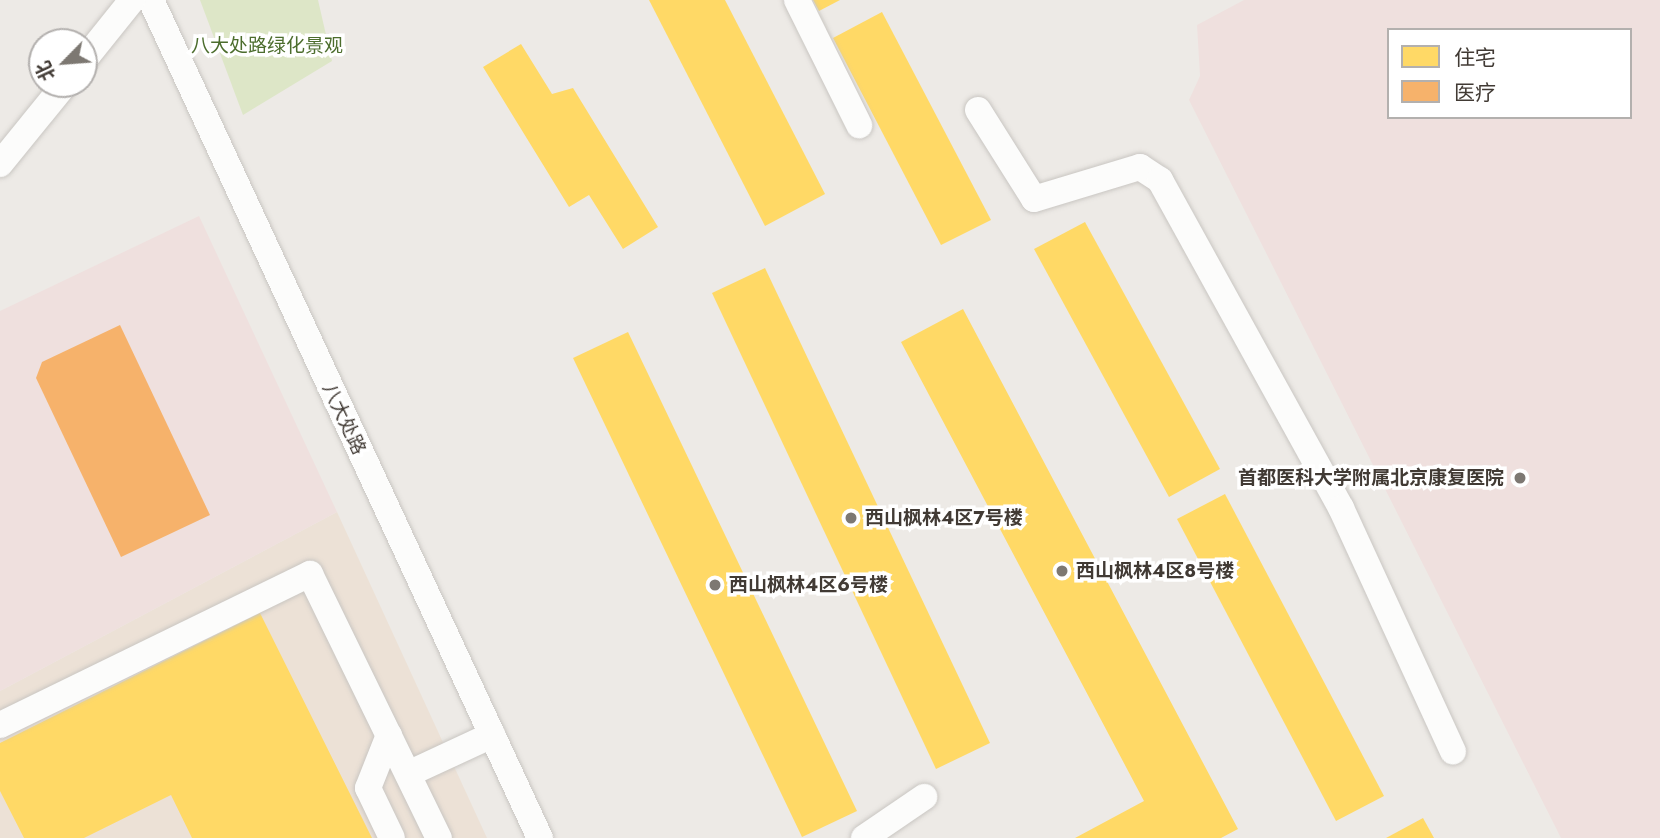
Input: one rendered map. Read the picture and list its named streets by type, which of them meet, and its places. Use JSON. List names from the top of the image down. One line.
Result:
{"streets":{"street":["八大处路"]},"parks":["八大处路绿化景观"],"places":["首都医科大学附属北京康复医院","西山枫林4区7号楼","西山枫林4区8号楼","西山枫林4区6号楼"],"legend":["住宅","医疗"],"north":"bottom left"}
